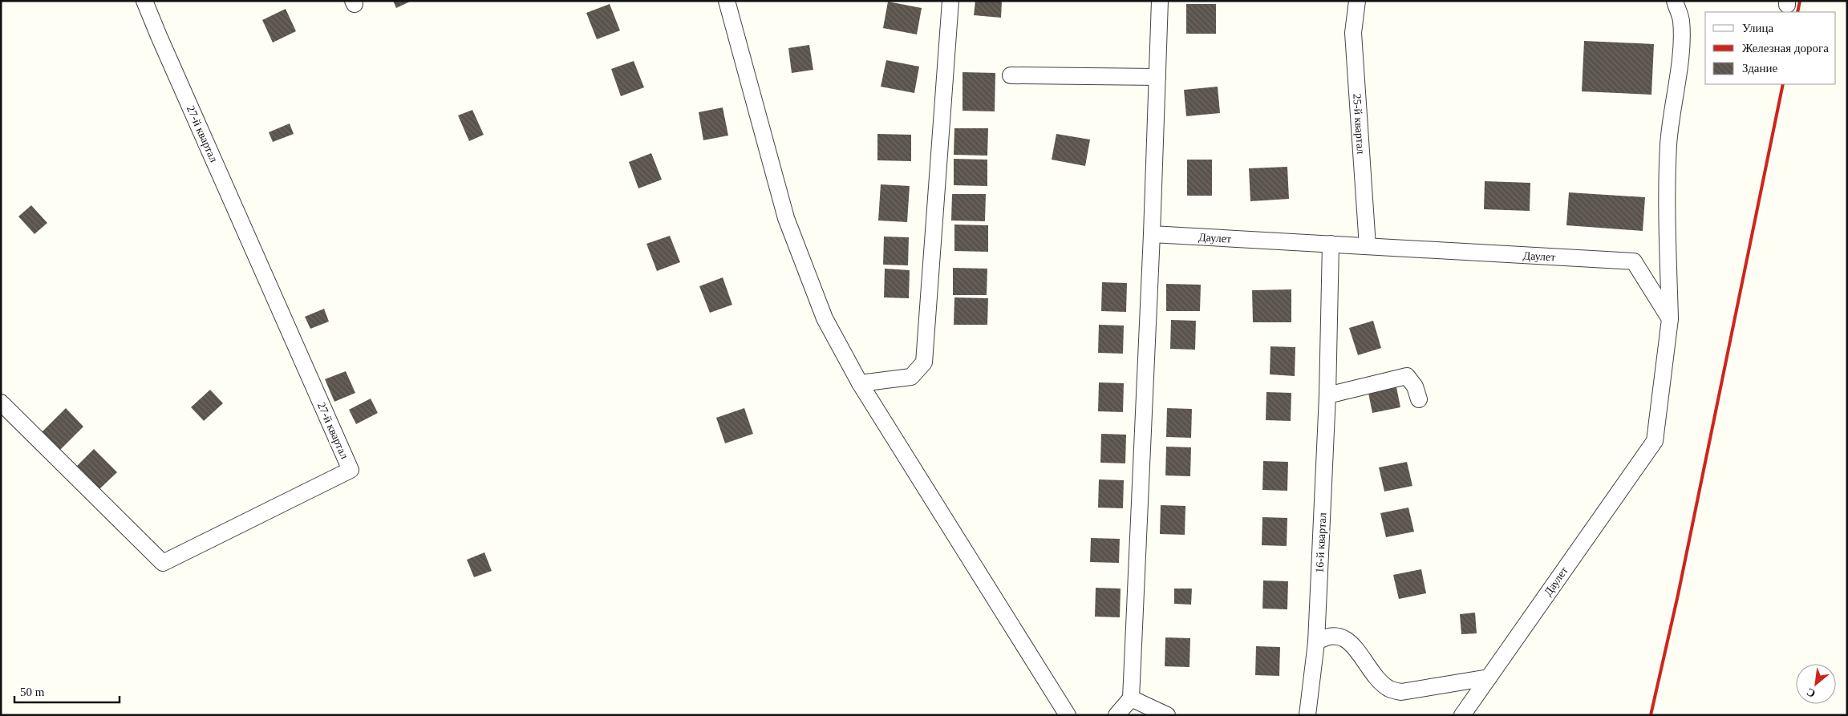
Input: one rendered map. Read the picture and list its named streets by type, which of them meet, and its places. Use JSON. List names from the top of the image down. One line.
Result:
{"streets":{"street":["25-й квартал","27-й квартал","Даулет","16-й квартал"]},"crossings":[["25-й квартал","Даулет"],["Даулет","16-й квартал"]],"legend":["Улица","Железная дорога","Здание"],"scale_bar":"50 m","north":"bottom left"}
